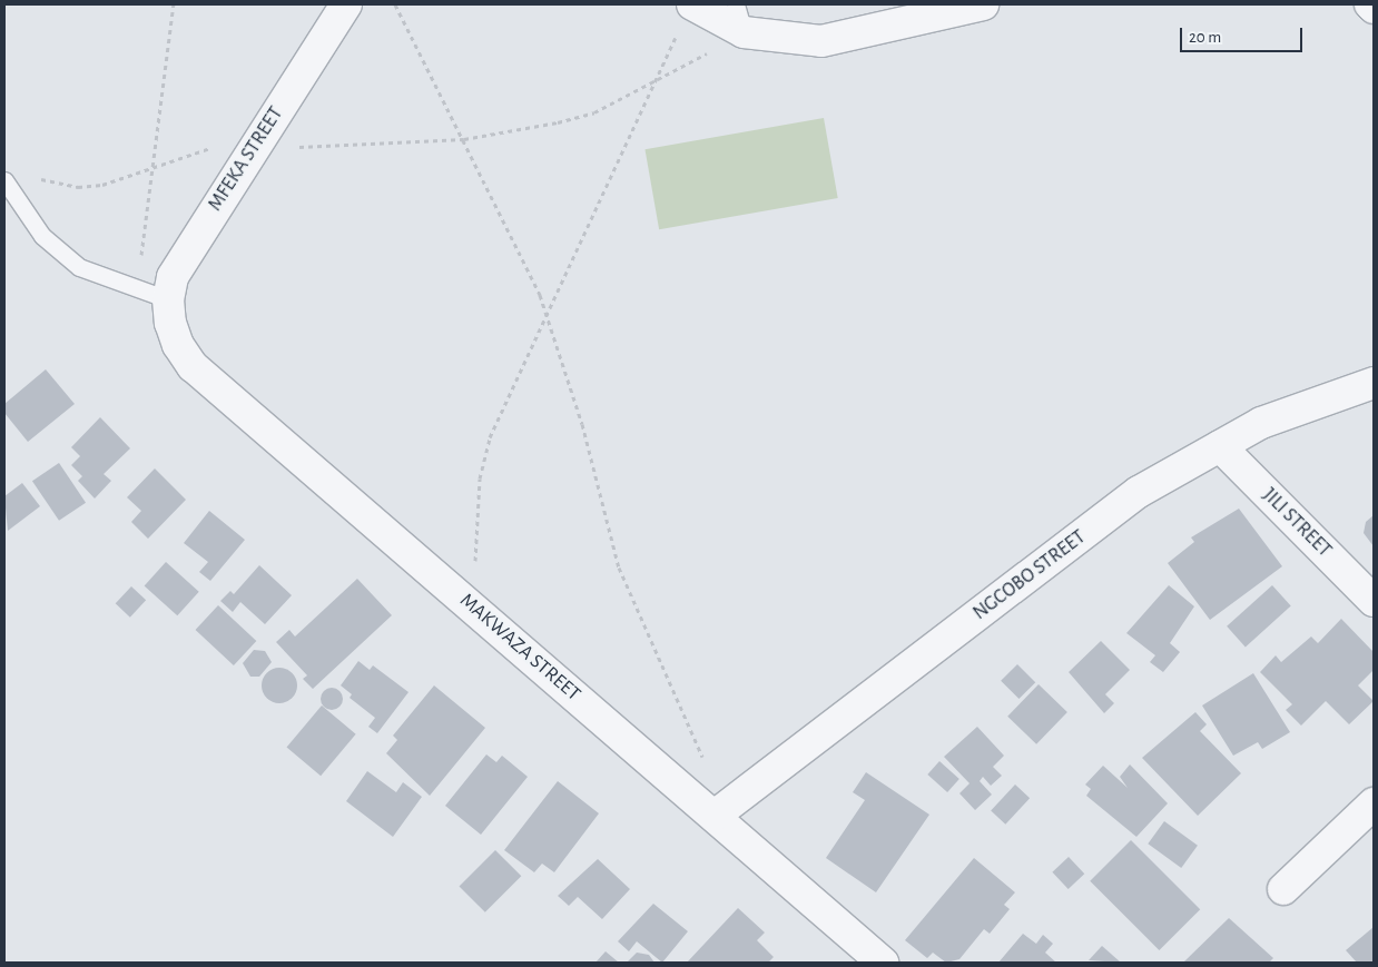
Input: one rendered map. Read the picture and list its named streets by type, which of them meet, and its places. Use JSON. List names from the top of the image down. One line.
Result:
{"streets":{"street":["MFEKA STREET","JILI STREET","NGCOBO STREET","MAKWAZA STREET"]},"crossings":[["MFEKA STREET","MAKWAZA STREET"],["JILI STREET","NGCOBO STREET"],["NGCOBO STREET","MAKWAZA STREET"]],"scale_bar":"20 m"}
